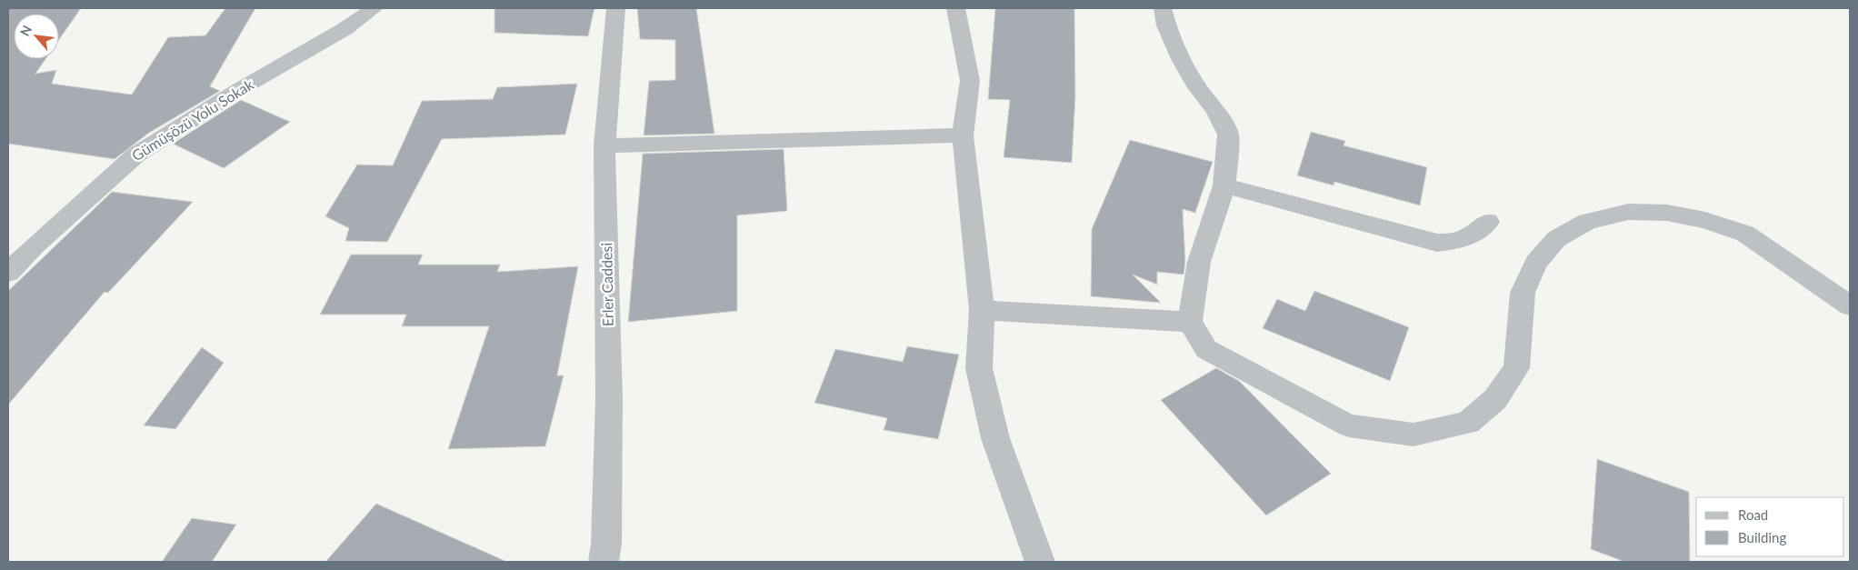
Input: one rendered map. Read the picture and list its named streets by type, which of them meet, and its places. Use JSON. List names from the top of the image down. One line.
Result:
{"streets":{"street":["Gümüşözü Yolu Sokak","Erler Caddesi"]},"legend":["Road","Building"],"north":"top left"}
